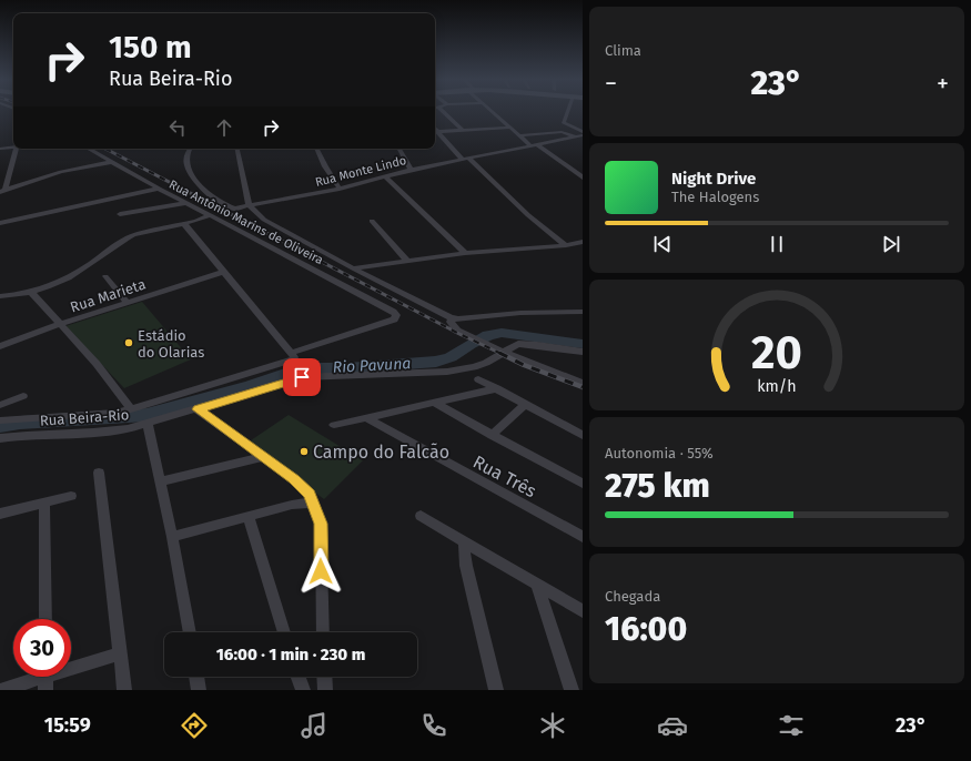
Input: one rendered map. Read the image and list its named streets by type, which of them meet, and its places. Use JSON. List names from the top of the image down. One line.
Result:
{"streets":{"street":["Rua Monte Lindo","Rua Antônio Marins de Oliveira","Rua Marieta","Rua Beira-Rio","Rua Três"]},"water":["Rio Pavuna"],"places":["Estádio do Olarias","Campo do Falcão"],"page":{"tile":["Clima",["Autonomia · 55%","275 km"],["Chegada","16:00"]],"turn":["150 m","Rua Beira-Rio"],"heat":["−","23°","+"],"song":["Night Drive","The Halogens"],"limit":"30","trip":"16:00 · 1 min · 230 m","tabs":["15:59","23°"],"gauge":["20","km/h"]}}
